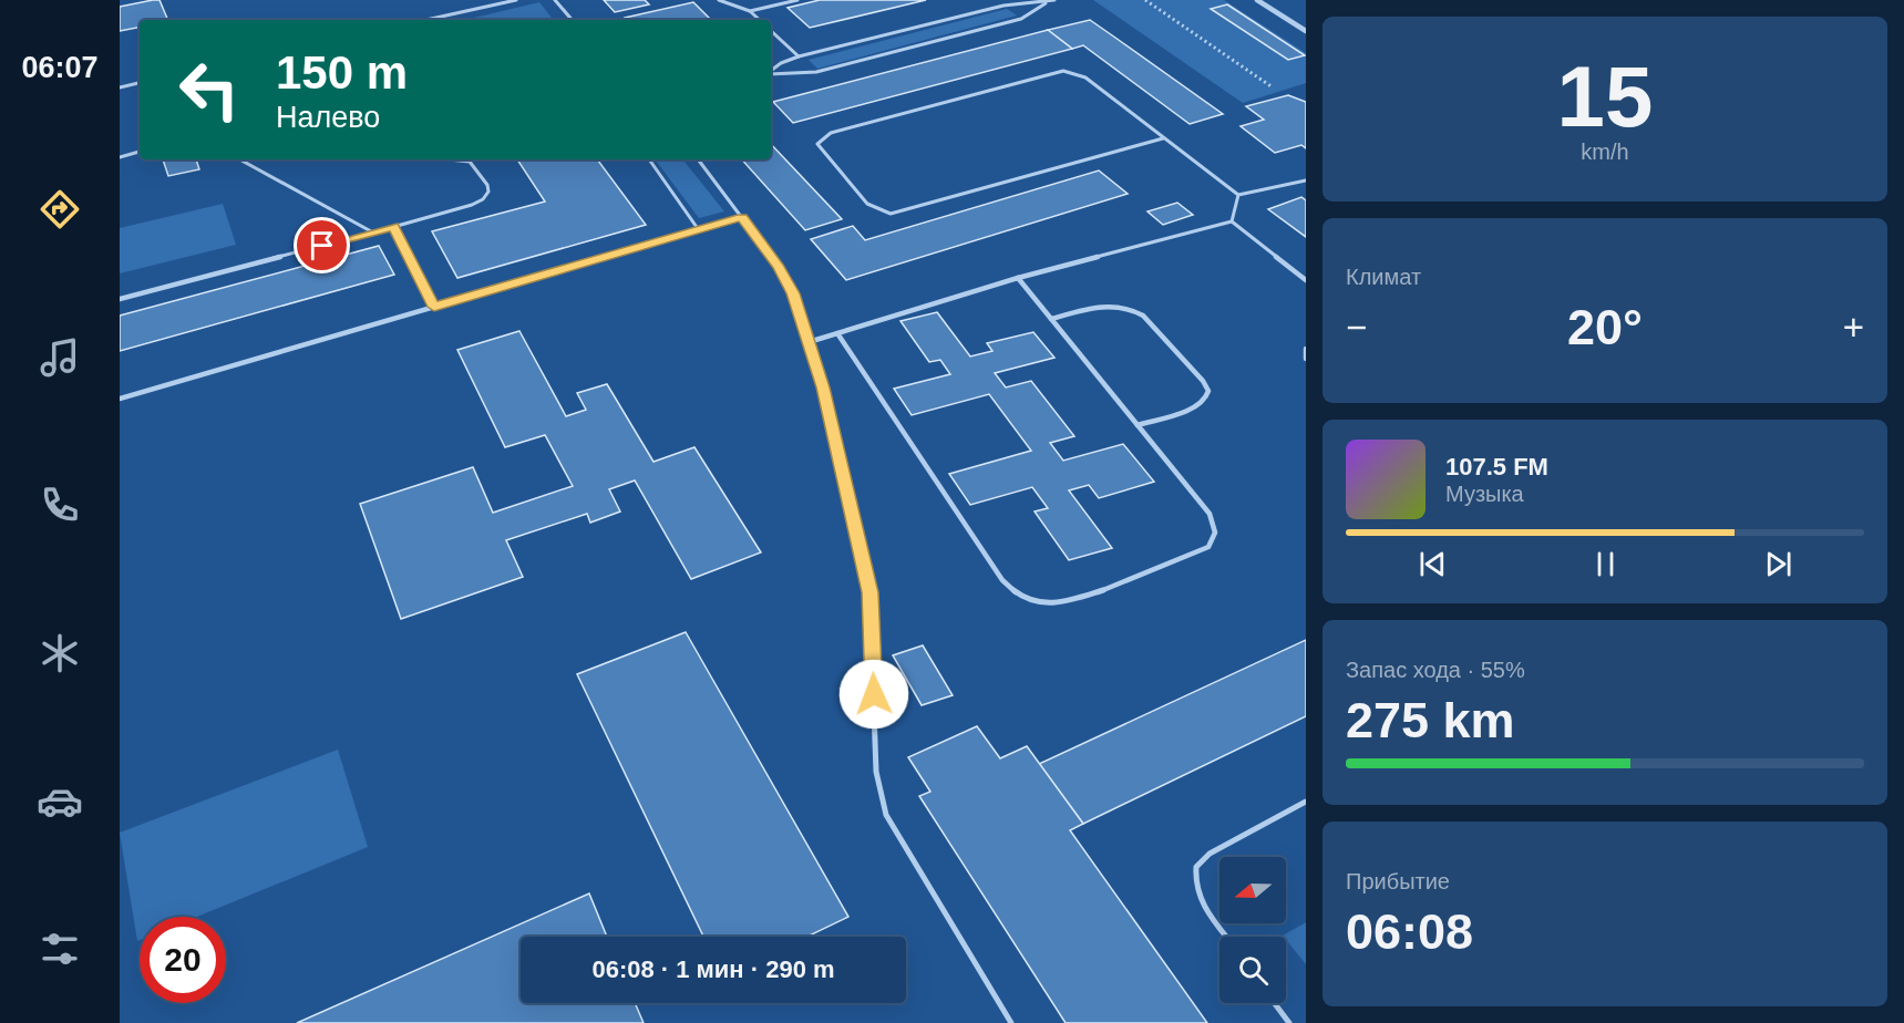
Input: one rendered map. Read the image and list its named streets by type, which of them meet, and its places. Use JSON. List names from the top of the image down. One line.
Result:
{"north":"left","page":{"tabs":"06:07","tile":[["15","km/h"],"Климат",["Запас хода · 55%","275 km"],["Прибытие","06:08"]],"turn":["150 m","Налево"],"heat":["−","20°","+"],"song":["107.5 FM","Музыка"],"limit":"20","trip":"06:08 · 1 мин · 290 m"}}
